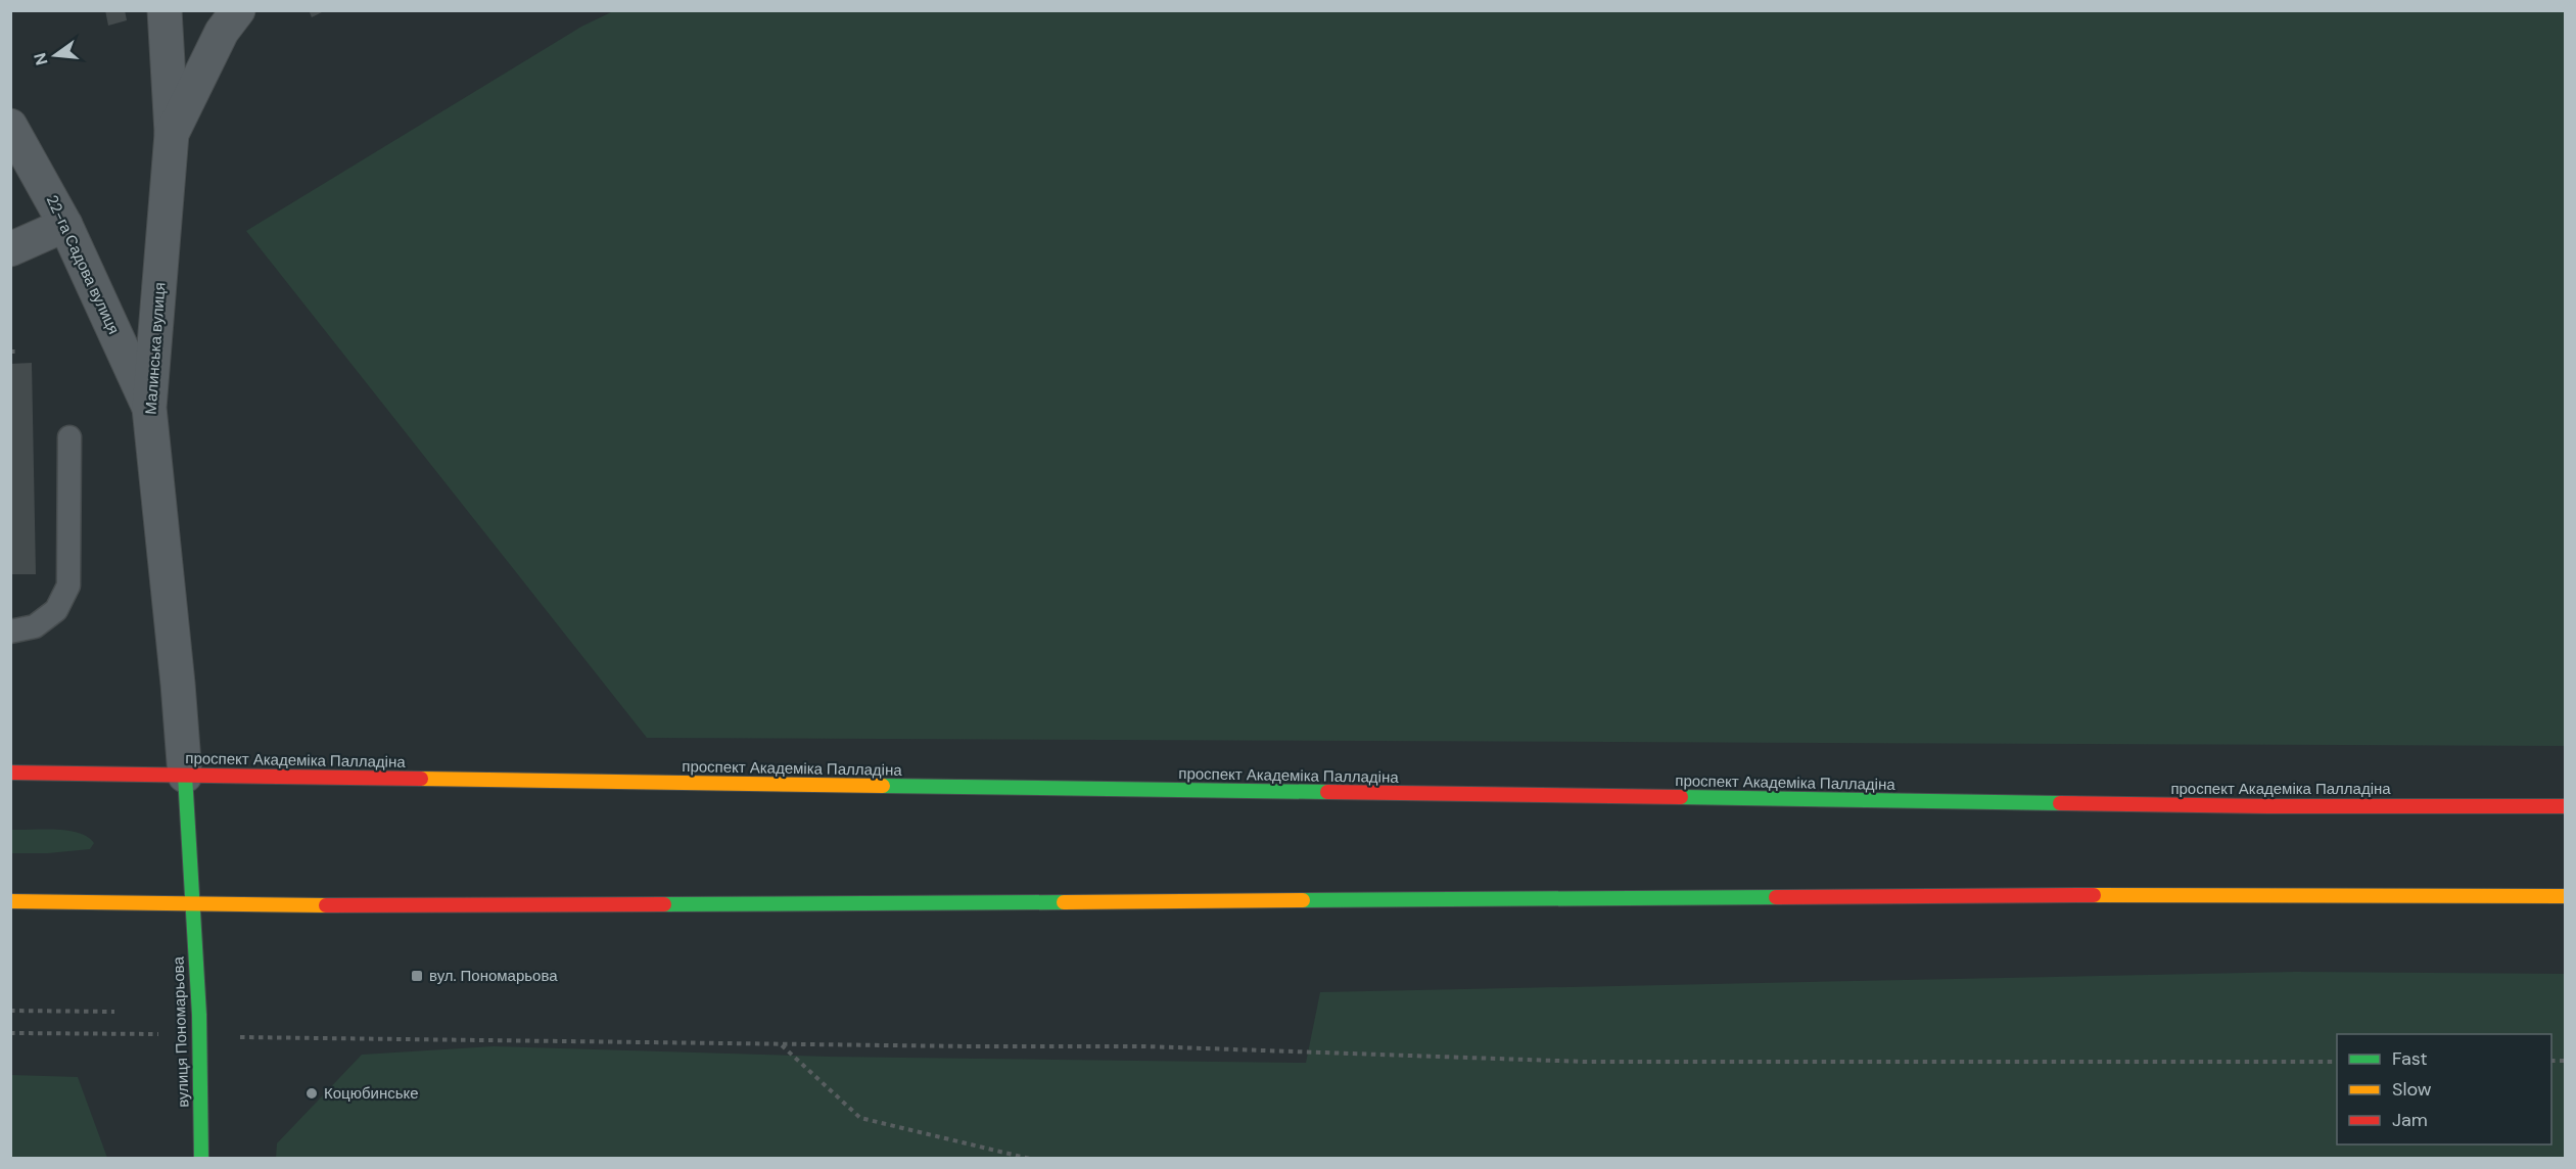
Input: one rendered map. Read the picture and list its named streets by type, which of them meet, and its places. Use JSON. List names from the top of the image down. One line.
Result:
{"streets":{"main road":["проспект Академіка Палладіна","вулиця Пономарьова"],"street":["22-га Садова вулиця","Малинська вулиця"]},"crossings":[["22-га Садова вулиця","Малинська вулиця"],["Малинська вулиця","проспект Академіка Палладіна"],["Малинська вулиця","вулиця Пономарьова"],["проспект Академіка Палладіна","вулиця Пономарьова"]],"places":{"transit":["вул. Пономарьова"],"other":["Коцюбинське"]},"legend":["Fast","Slow","Jam"],"north":"left"}
